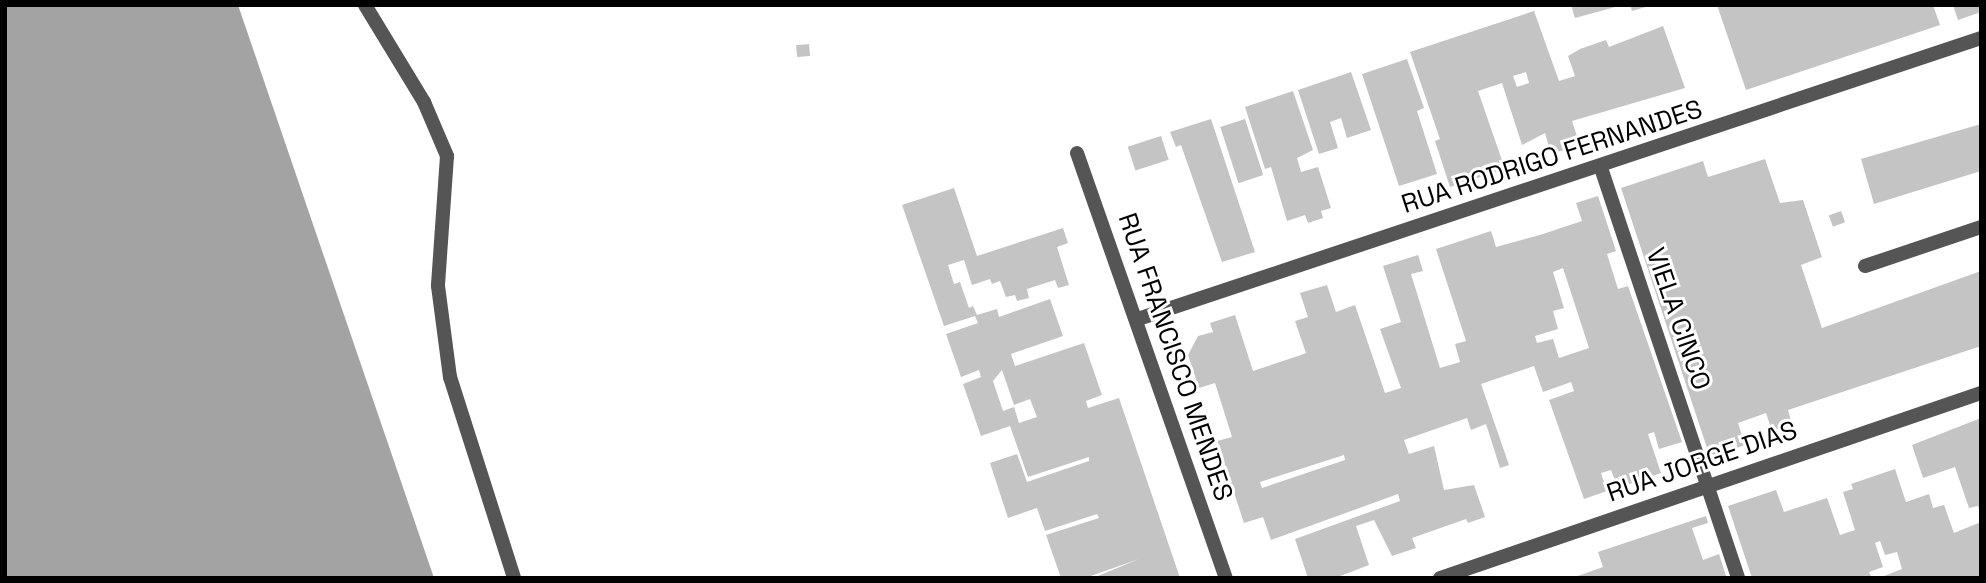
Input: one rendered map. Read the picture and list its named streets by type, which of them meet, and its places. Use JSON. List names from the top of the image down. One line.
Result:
{"streets":{"street":["RUA RODRIGO FERNANDES","VIELA CINCO","RUA FRANCISCO MENDES","RUA JORGE DIAS"]},"crossings":[["RUA RODRIGO FERNANDES","VIELA CINCO"],["RUA RODRIGO FERNANDES","RUA FRANCISCO MENDES"],["VIELA CINCO","RUA JORGE DIAS"]]}
